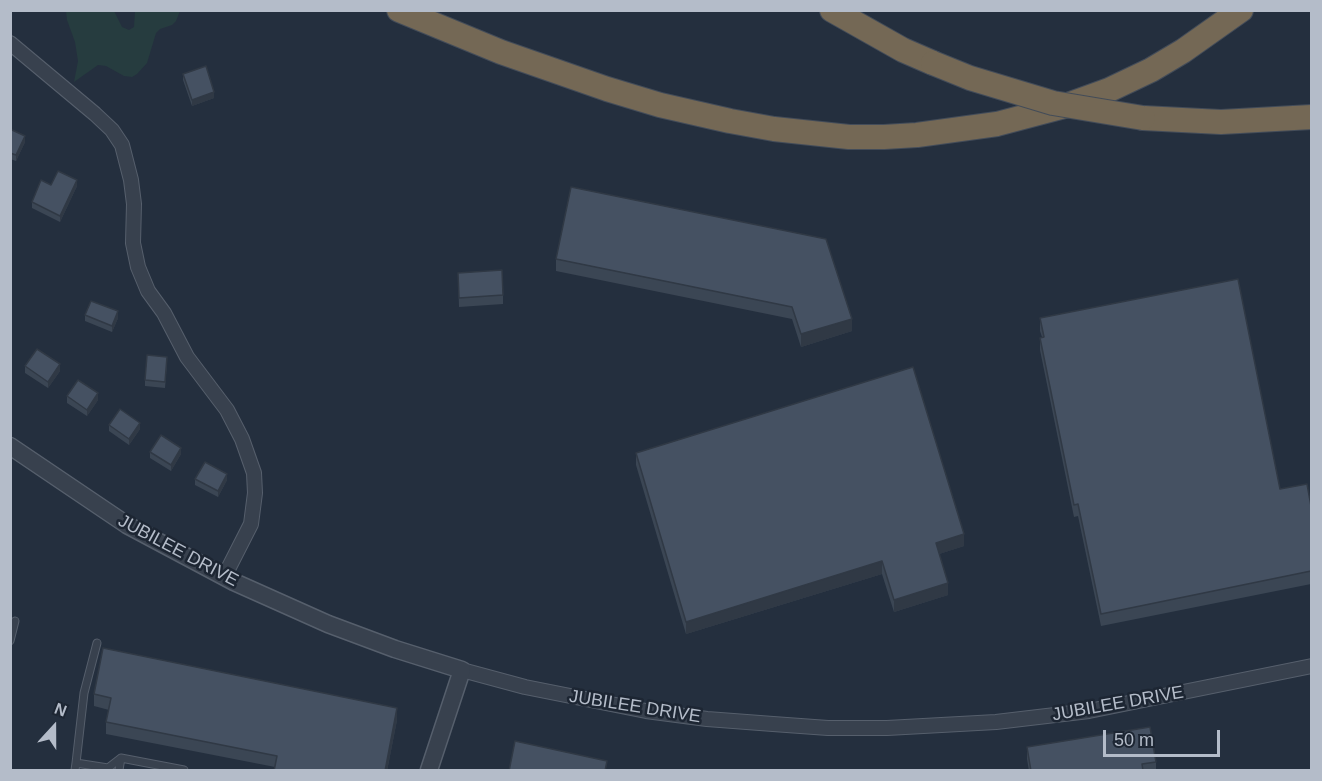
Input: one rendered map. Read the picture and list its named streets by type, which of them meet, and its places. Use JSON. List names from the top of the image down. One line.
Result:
{"streets":{"street":["JUBILEE DRIVE"]},"scale_bar":"50 m","north":"top"}
